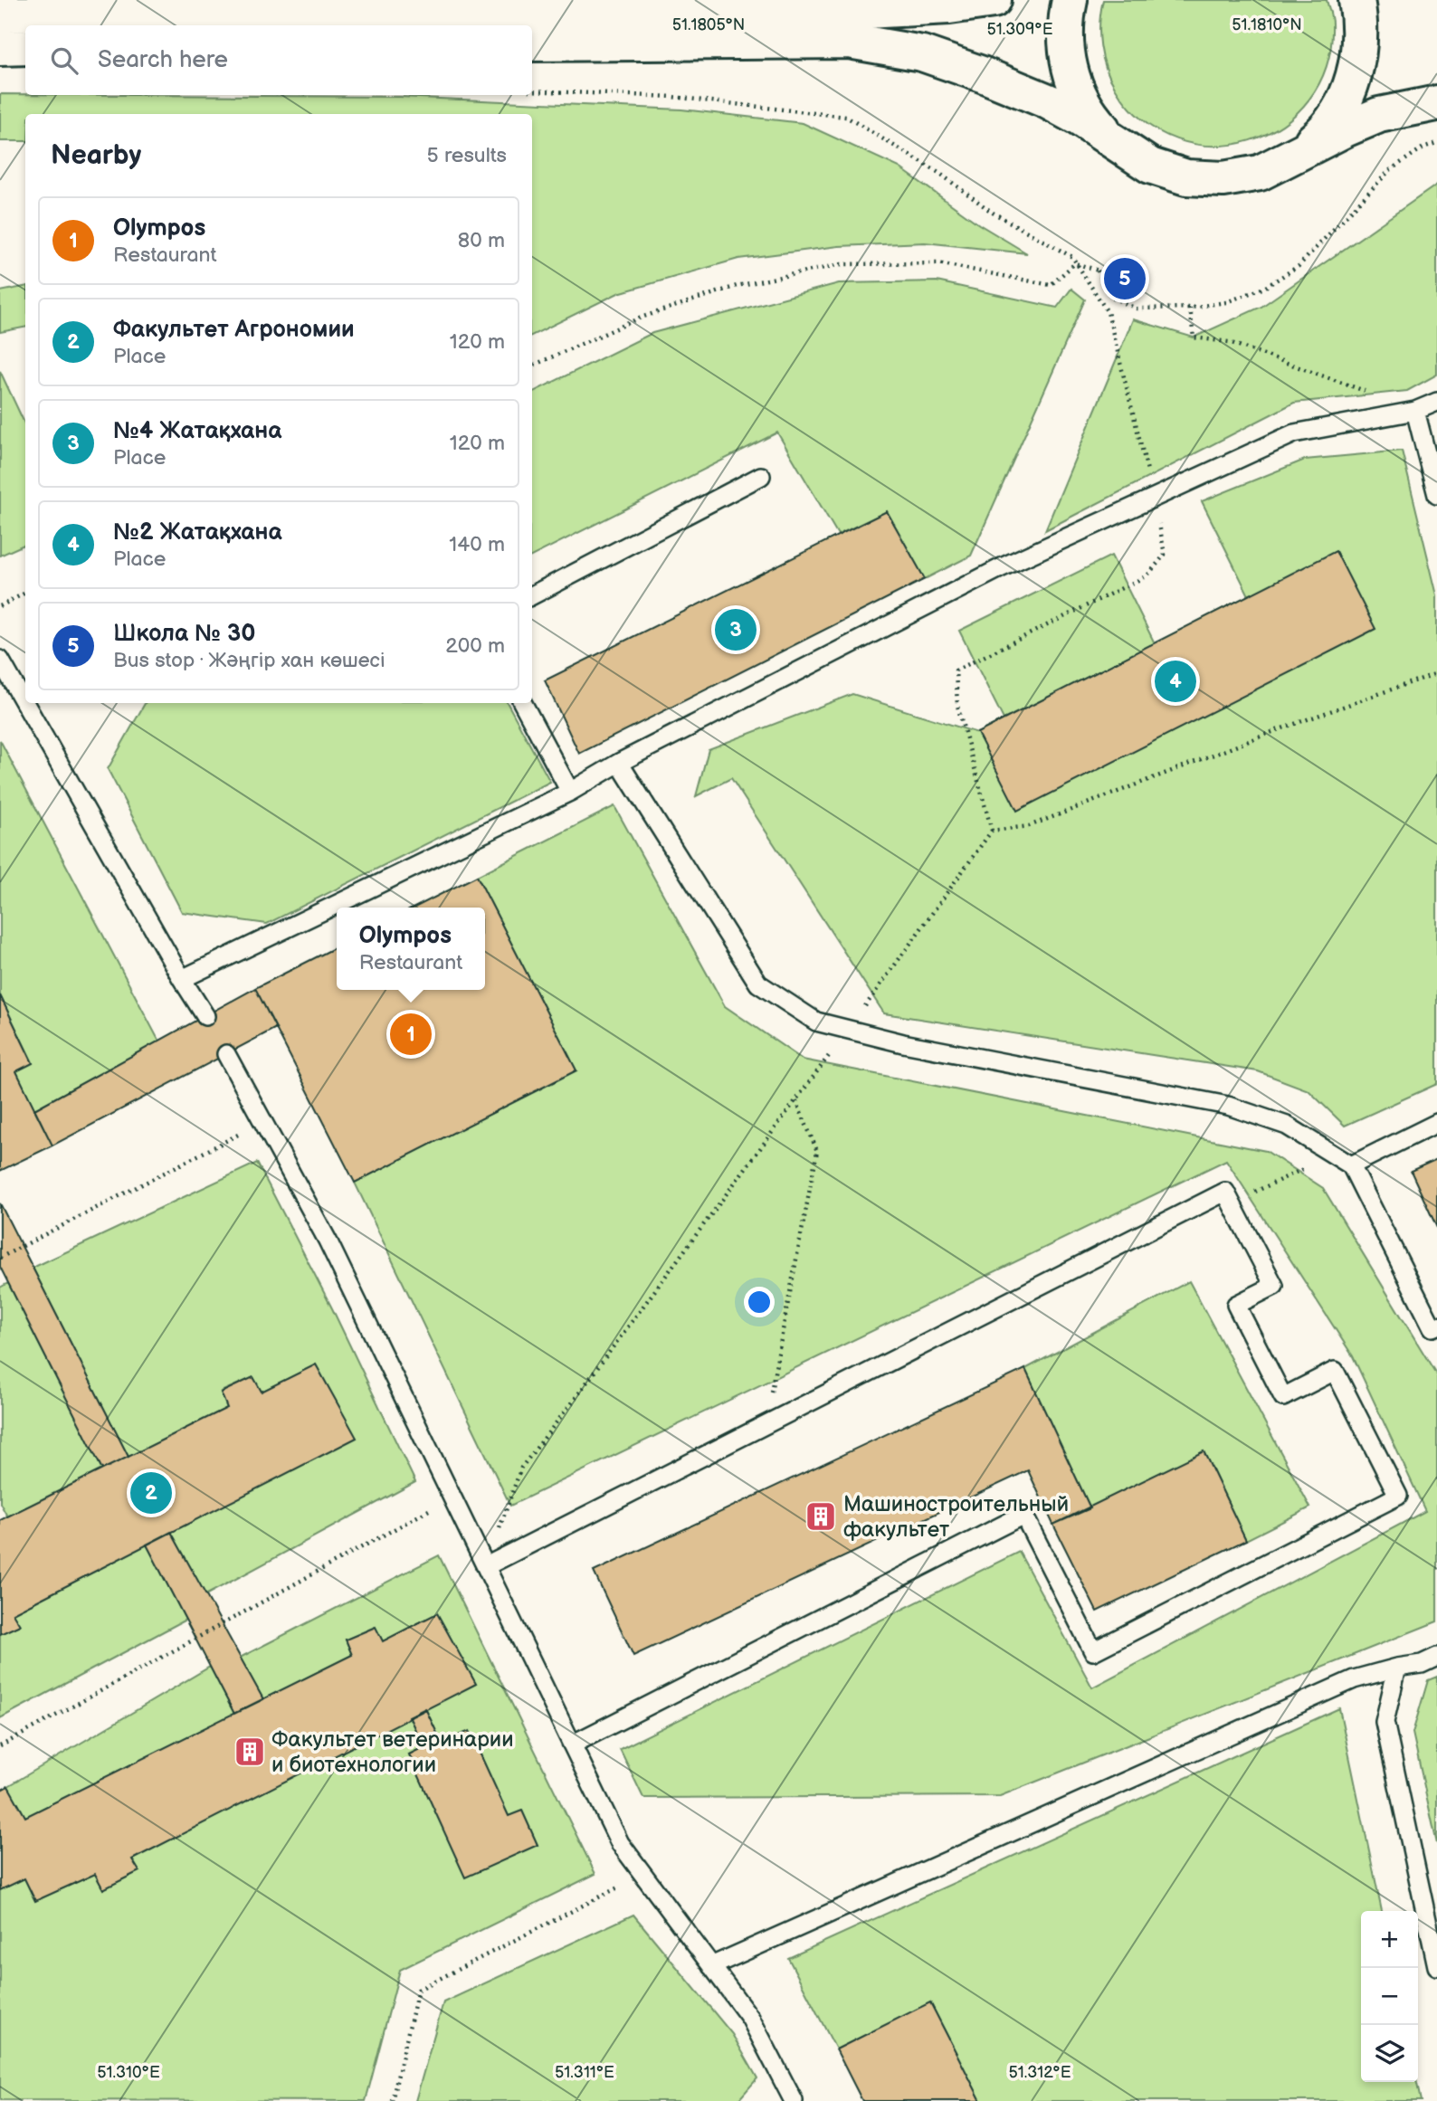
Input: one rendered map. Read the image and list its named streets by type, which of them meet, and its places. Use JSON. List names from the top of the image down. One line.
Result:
{"places":{"building":["Машиностроительный факультет","Факультет ветеринарии и биотехнологии"]},"page":{"search":"Search here","heading":["Nearby","5 results"],"list":[{"mark":"1","name":"Olympos","note":"Restaurant","value":"80 m"},{"mark":"2","name":"Факультет Агрономии","note":"Place","value":"120 m"},{"mark":"3","name":"№4 Жатақхана","note":"Place","value":"120 m"},{"mark":"4","name":"№2 Жатақхана","note":"Place","value":"140 m"},{"mark":"5","name":"Школа № 30","note":"Bus stop · Жәңгір хан көшесі","value":"200 m"}],"pins":["5","3","4","1","2"],"popup":["Olympos","Restaurant"],"map_buttons":["+","−"]},"coordinates":["51.1805°N","51.1810°N","51.309°E","51.310°E","51.311°E","51.312°E"]}
